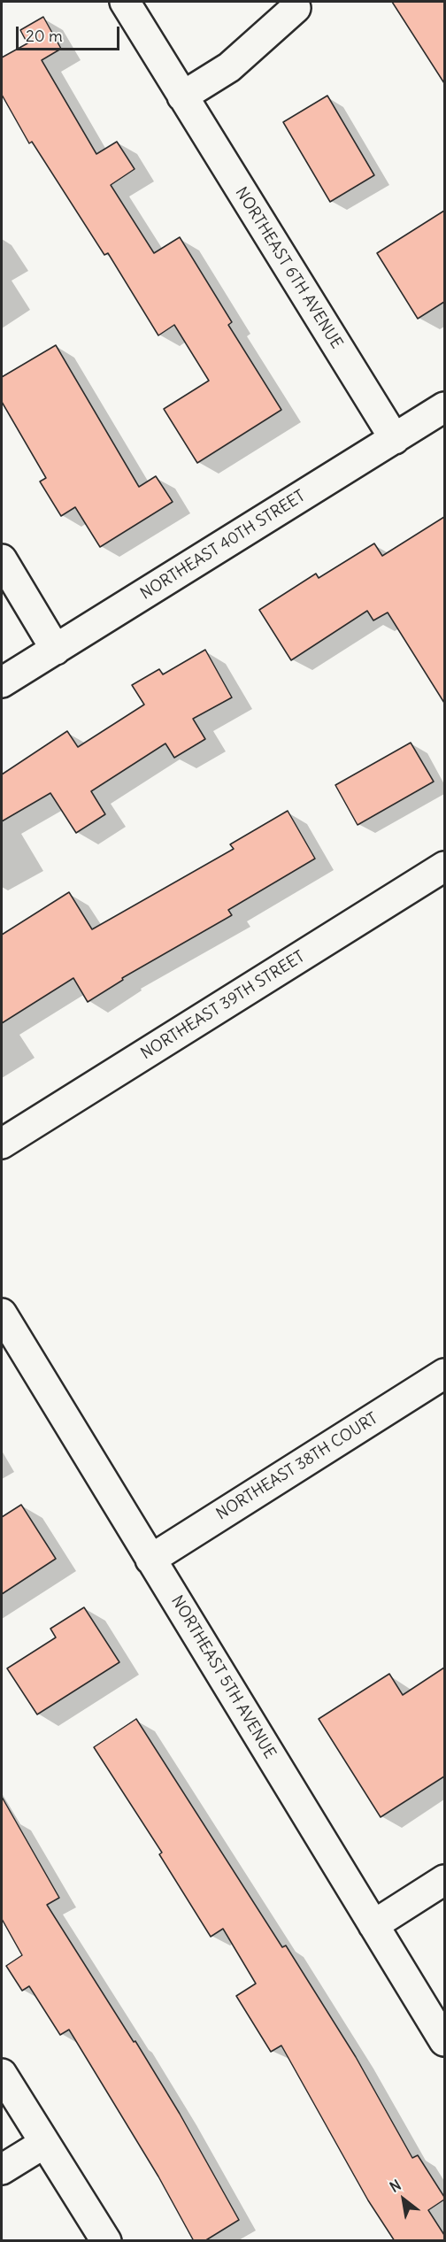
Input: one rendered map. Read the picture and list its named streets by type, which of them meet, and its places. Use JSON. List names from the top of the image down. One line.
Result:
{"streets":{"street":["NORTHEAST 6TH AVENUE","NORTHEAST 40TH STREET","NORTHEAST 39TH STREET","NORTHEAST 38TH COURT","NORTHEAST 5TH AVENUE"]},"crossings":[["NORTHEAST 6TH AVENUE","NORTHEAST 40TH STREET"],["NORTHEAST 38TH COURT","NORTHEAST 5TH AVENUE"]],"scale_bar":"20 m","north":"top left"}
